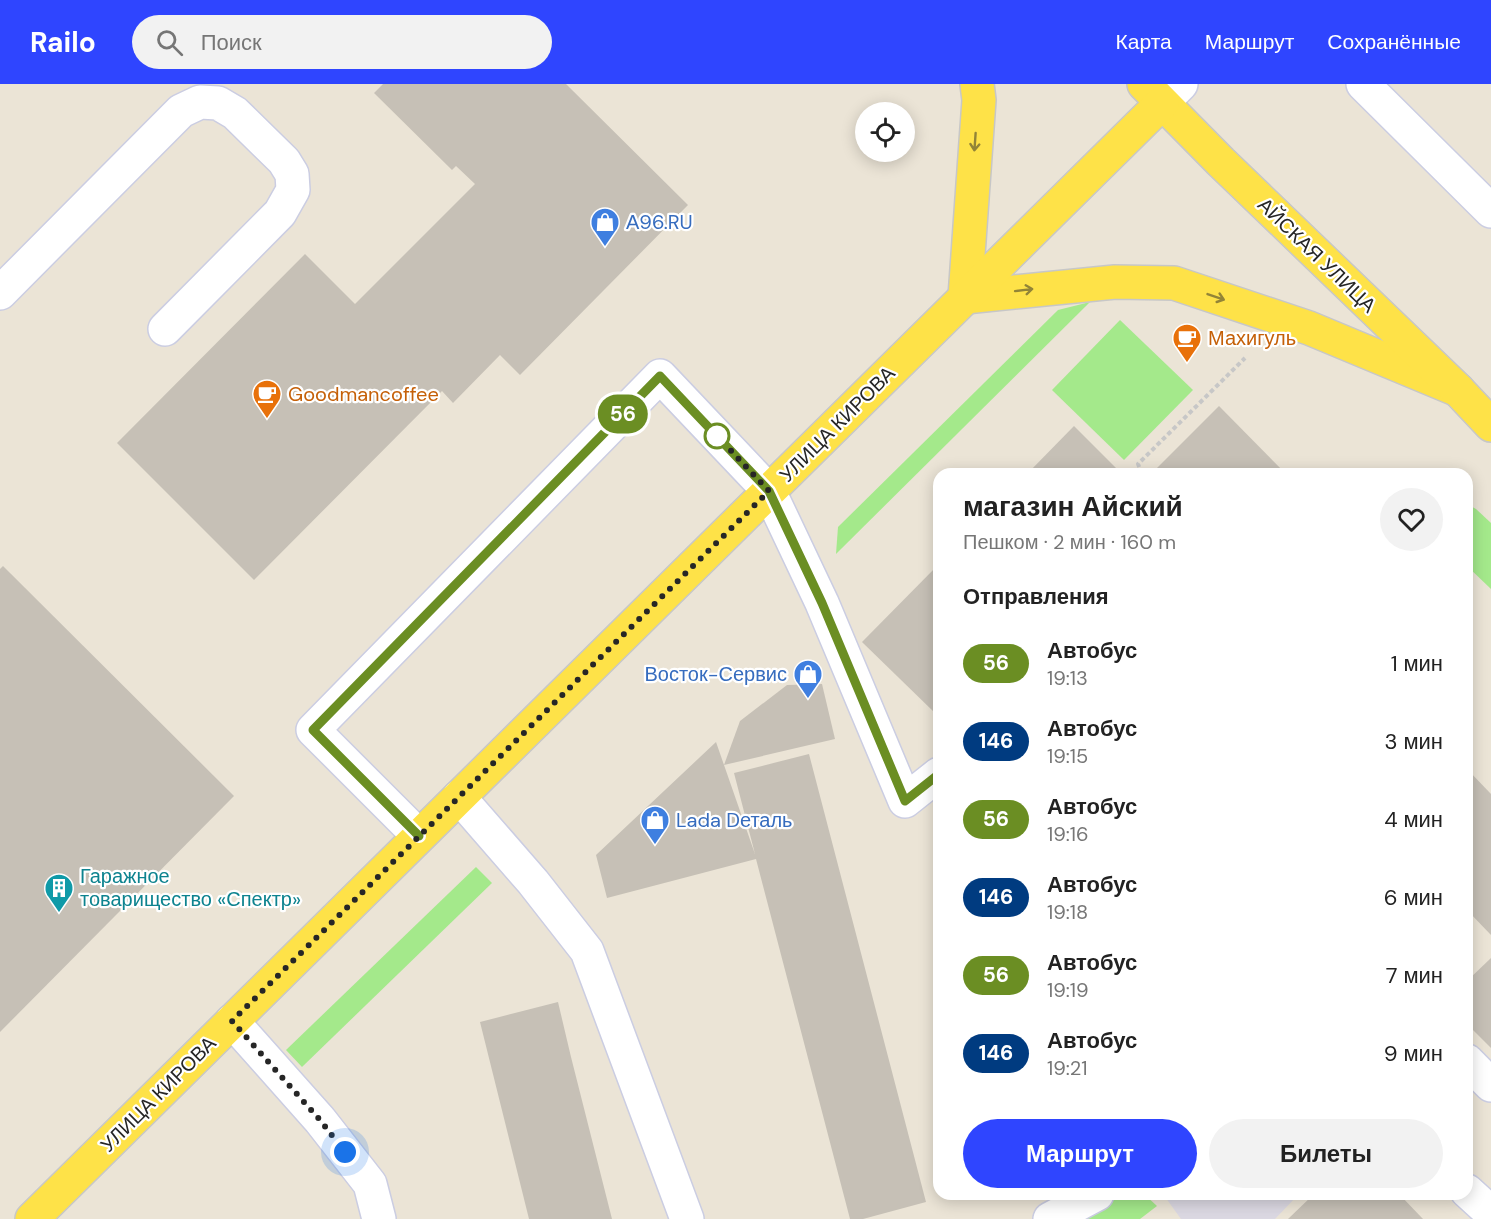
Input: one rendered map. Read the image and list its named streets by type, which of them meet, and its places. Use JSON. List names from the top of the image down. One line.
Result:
{"streets":{"main road":["АЙСКАЯ УЛИЦА","УЛИЦА КИРОВА"]},"crossings":[["АЙСКАЯ УЛИЦА","УЛИЦА КИРОВА"]],"places":{"shop":["А96.RU","Восток-Сервис","Lada Dеталь"],"cafe":["Махигуль","Goodmancoffee"],"building":["Гаражное товарищество «Спектр»"]},"lines":["bus line 56"],"page":{"header":"Railo","search":"Поиск","nav":["Карта","Маршрут","Сохранённые"],"on_map":"56","heading":[["магазин Айский","Пешком · 2 мин · 160 m"],"Отправления"],"list":[{"mark":"56","name":"Автобус","note":"19:13","value":"1 мин"},{"mark":"146","name":"Автобус","note":"19:15","value":"3 мин"},{"mark":"56","name":"Автобус","note":"19:16","value":"4 мин"},{"mark":"146","name":"Автобус","note":"19:18","value":"6 мин"},{"mark":"56","name":"Автобус","note":"19:19","value":"7 мин"},{"mark":"146","name":"Автобус","note":"19:21","value":"9 мин"}],"buttons":["Маршрут","Билеты"]}}
